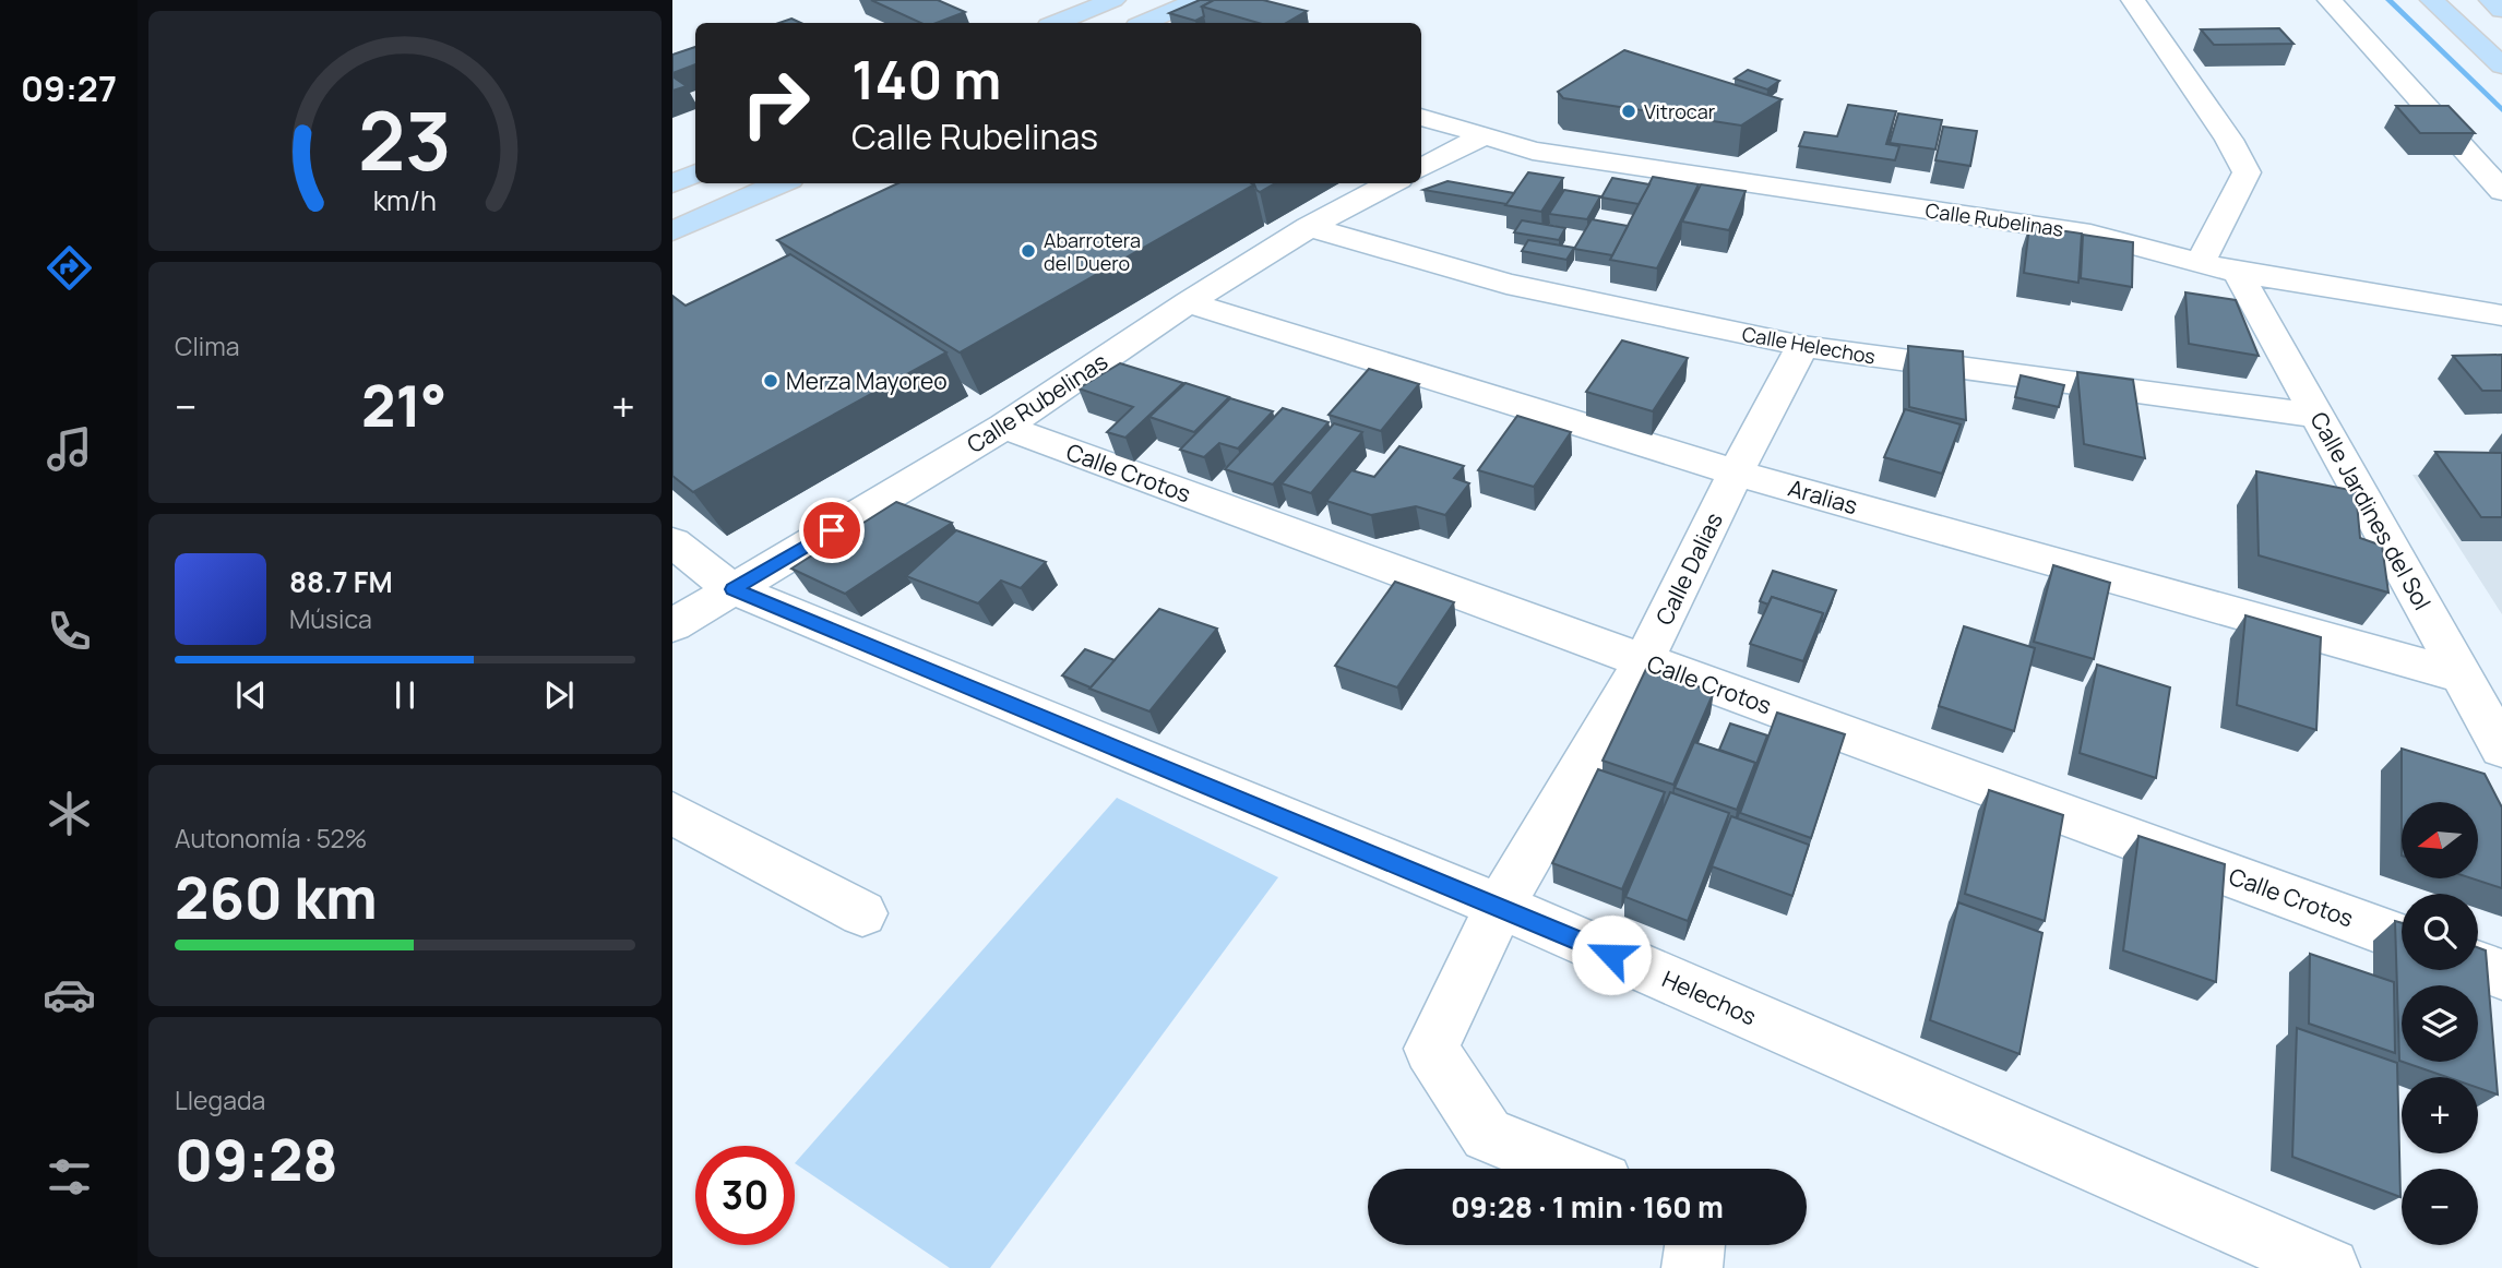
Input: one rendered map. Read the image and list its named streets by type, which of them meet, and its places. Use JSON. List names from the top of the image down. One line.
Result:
{"streets":{"street":["Calle Rubelinas","Calle Helechos","Calle Crotos","Aralias","Calle Jardines del Sol","Calle Dalias","Helechos"]},"crossings":[["Calle Rubelinas","Calle Helechos"],["Calle Rubelinas","Calle Crotos"],["Calle Rubelinas","Aralias"],["Calle Rubelinas","Calle Jardines del Sol"],["Calle Rubelinas","Helechos"],["Calle Helechos","Calle Jardines del Sol"],["Calle Helechos","Calle Dalias"],["Calle Crotos","Calle Dalias"],["Aralias","Calle Jardines del Sol"],["Aralias","Calle Dalias"],["Calle Dalias","Helechos"]],"places":["Vitrocar","Abarrotera del Duero","Merza Mayoreo"],"north":"left","page":{"tabs":"09:27","turn":["140 m","Calle Rubelinas"],"tile":["Clima",["Autonomía · 52%","260 km"],["Llegada","09:28"]],"heat":["−","21°","+"],"song":["88.7 FM","Música"],"map_buttons":["+","−"],"limit":"30","trip":"09:28 · 1 min · 160 m","gauge":["23","km/h"]}}
